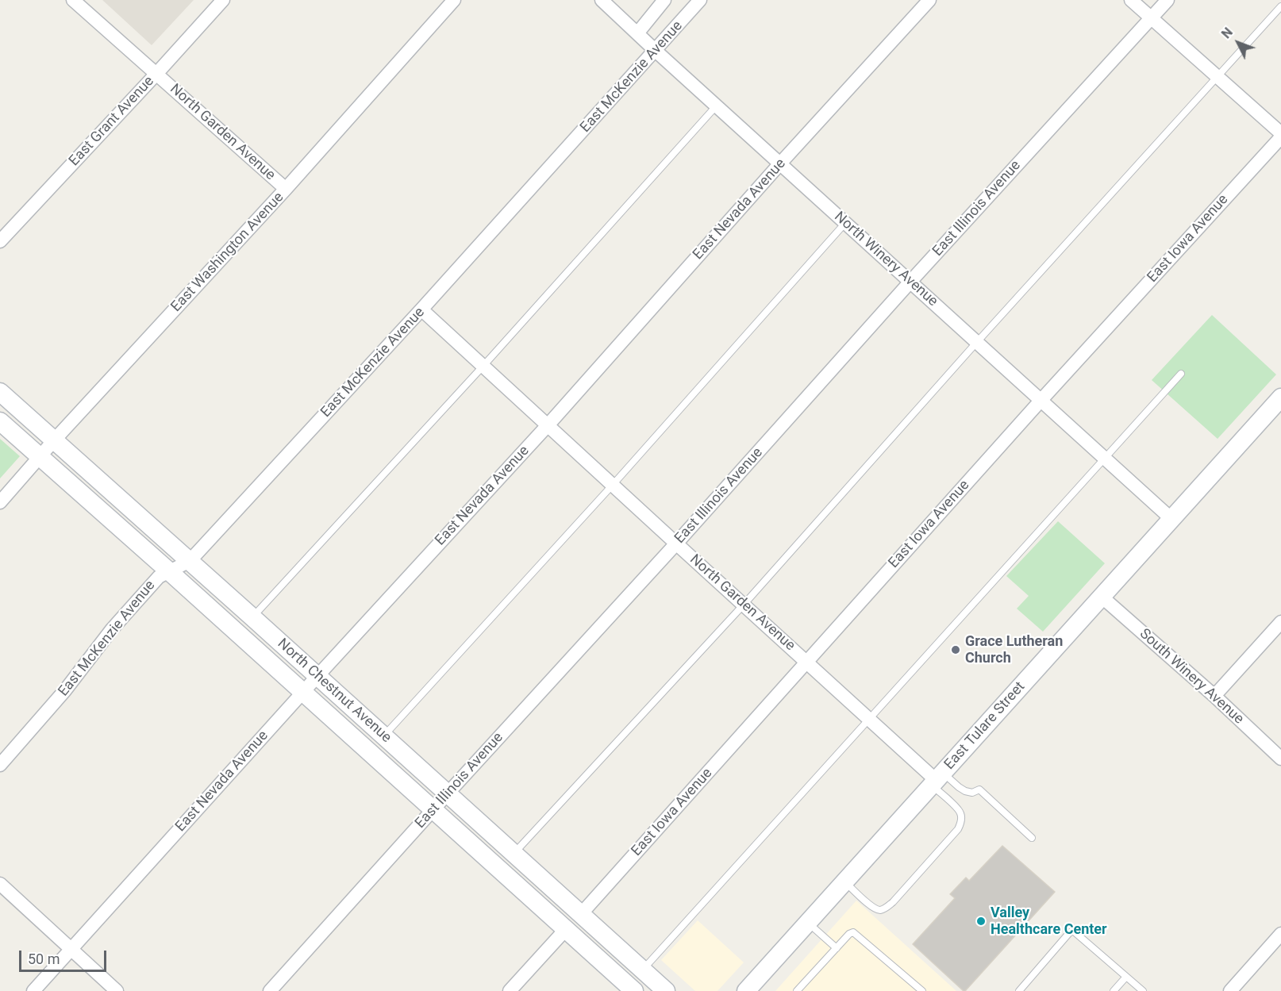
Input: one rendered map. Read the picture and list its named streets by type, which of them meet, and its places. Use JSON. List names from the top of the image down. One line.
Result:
{"streets":{"main road":["North Chestnut Avenue","East Tulare Street"],"street":["East McKenzie Avenue","East Grant Avenue","North Garden Avenue","East Illinois Avenue","East Nevada Avenue","East Iowa Avenue","East Washington Avenue","North Winery Avenue","South Winery Avenue"]},"crossings":[["East McKenzie Avenue","North Garden Avenue"],["East McKenzie Avenue","North Winery Avenue"],["East McKenzie Avenue","North Chestnut Avenue"],["East Grant Avenue","North Garden Avenue"],["North Garden Avenue","East Illinois Avenue"],["North Garden Avenue","East Nevada Avenue"],["North Garden Avenue","East Iowa Avenue"],["North Garden Avenue","East Washington Avenue"],["North Garden Avenue","East Tulare Street"],["East Illinois Avenue","North Winery Avenue"],["East Illinois Avenue","North Chestnut Avenue"],["East Nevada Avenue","North Winery Avenue"],["East Nevada Avenue","North Chestnut Avenue"],["East Iowa Avenue","North Winery Avenue"],["East Iowa Avenue","North Chestnut Avenue"],["East Washington Avenue","North Chestnut Avenue"],["North Winery Avenue","East Tulare Street"],["South Winery Avenue","East Tulare Street"]],"places":["Grace Lutheran Church","Valley Healthcare Center"],"scale_bar":"50 m","north":"top left"}
